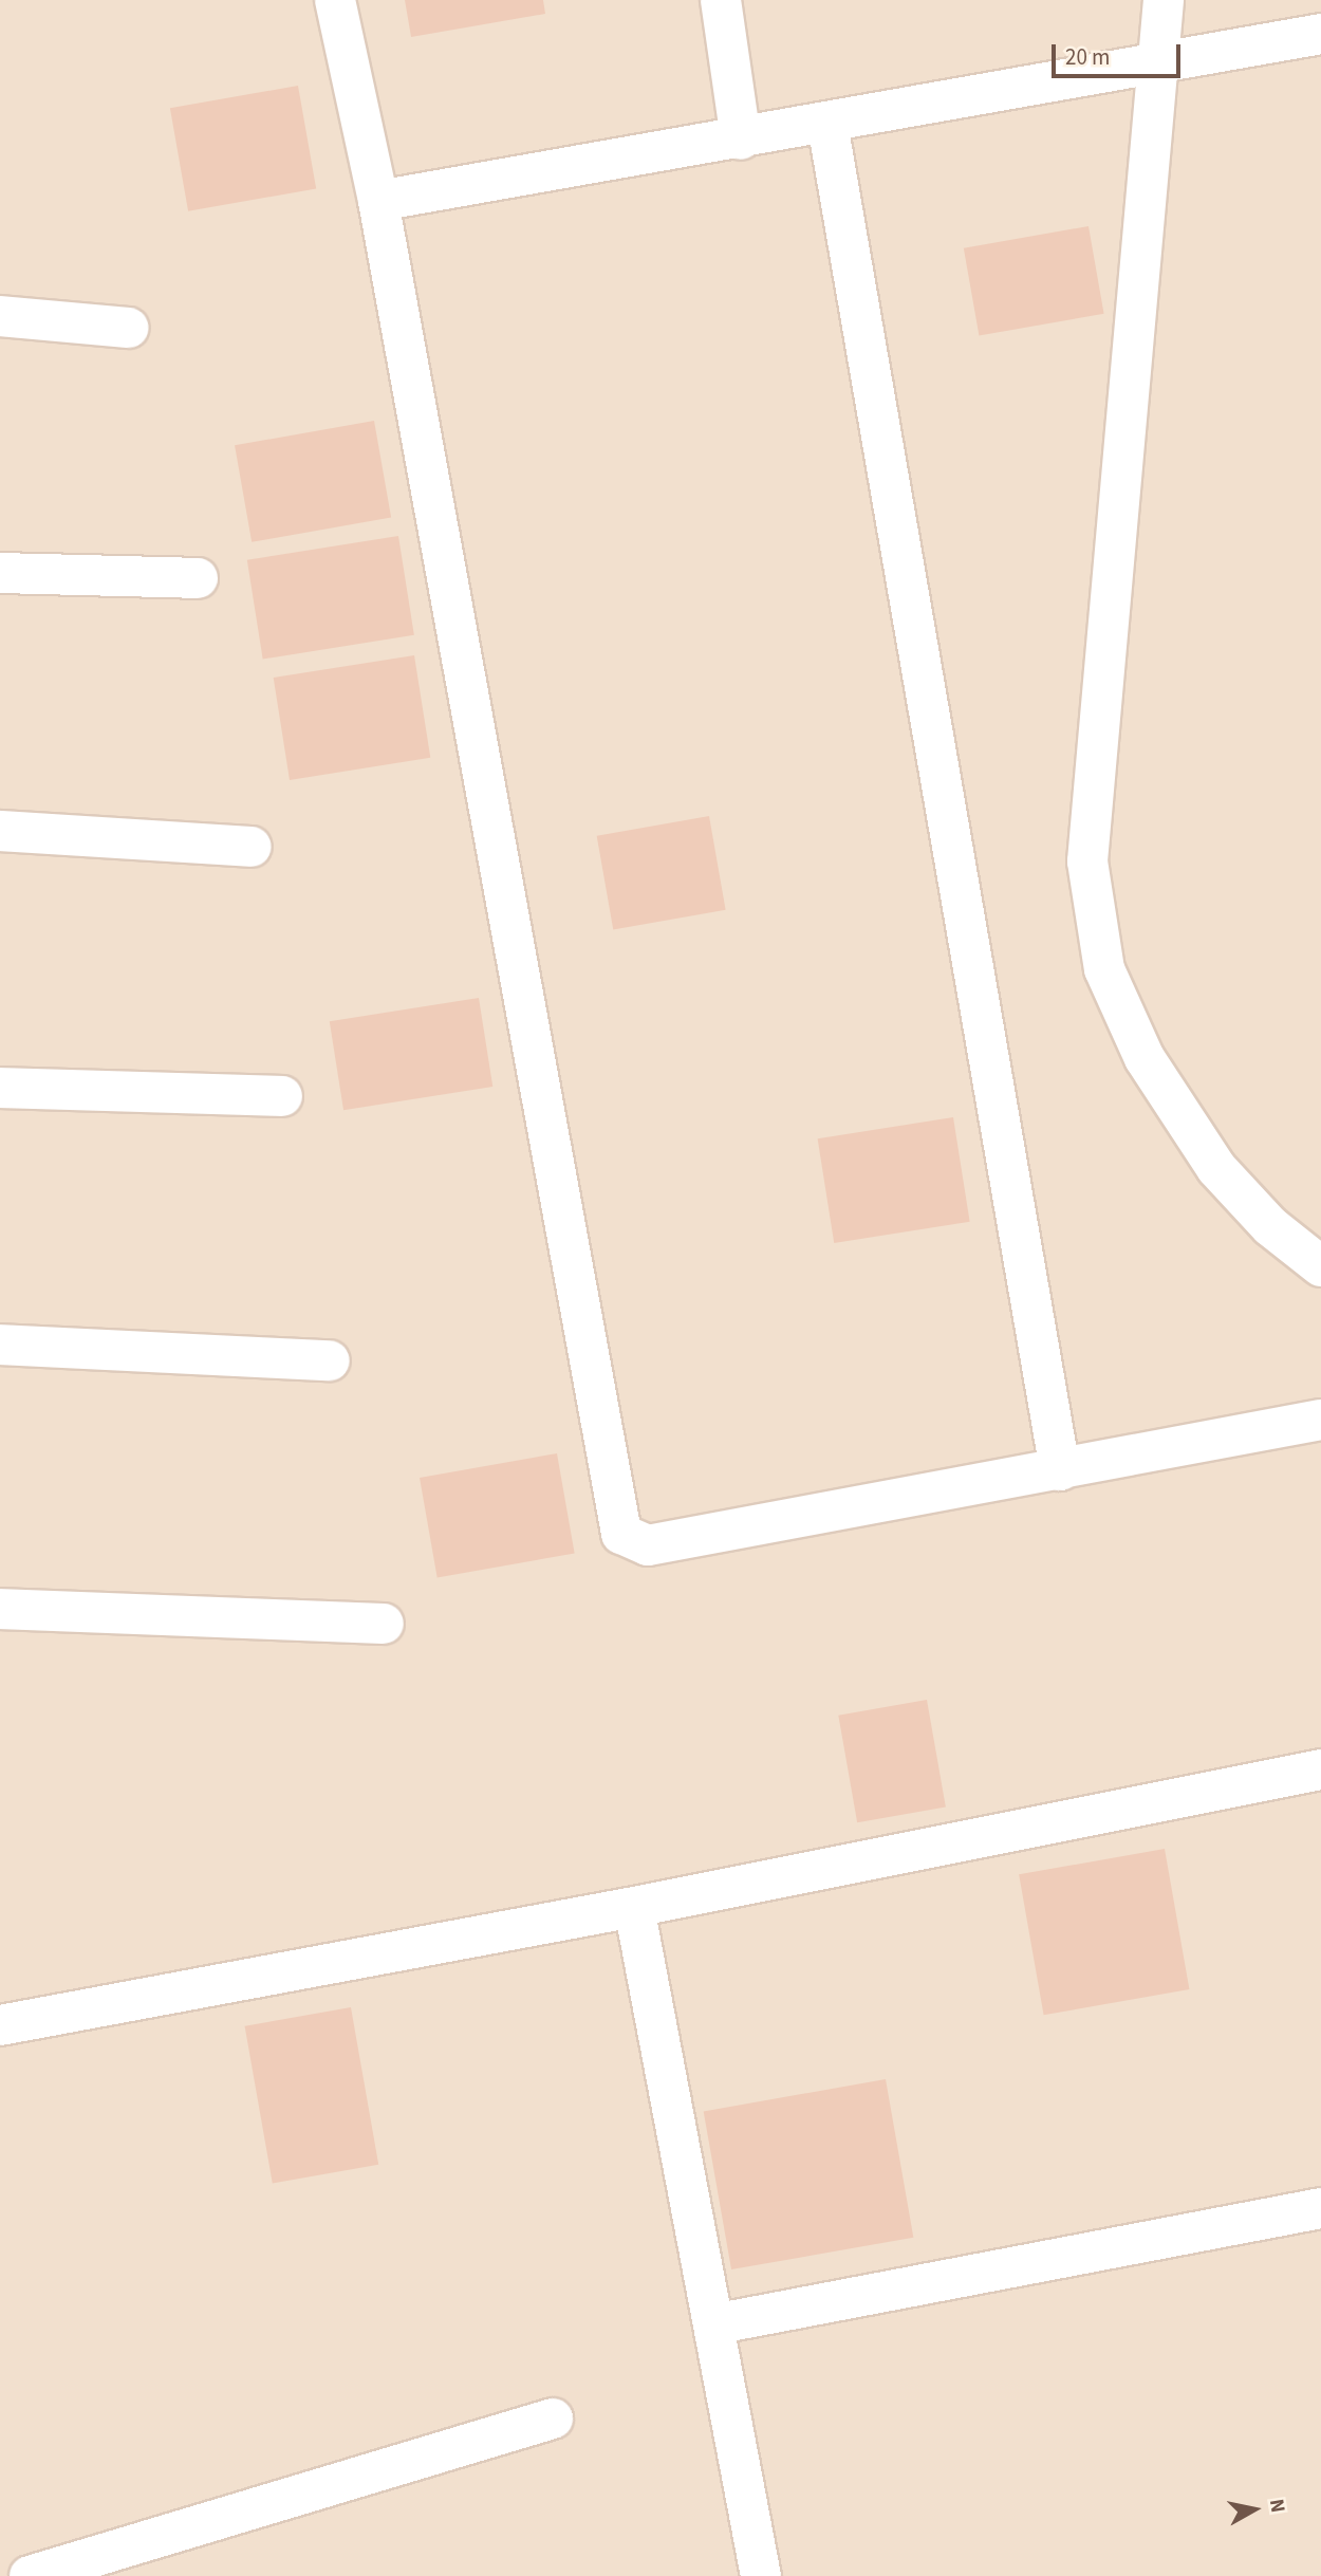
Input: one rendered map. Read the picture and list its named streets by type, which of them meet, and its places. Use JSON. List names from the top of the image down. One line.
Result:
{"scale_bar":"20 m","north":"right"}
